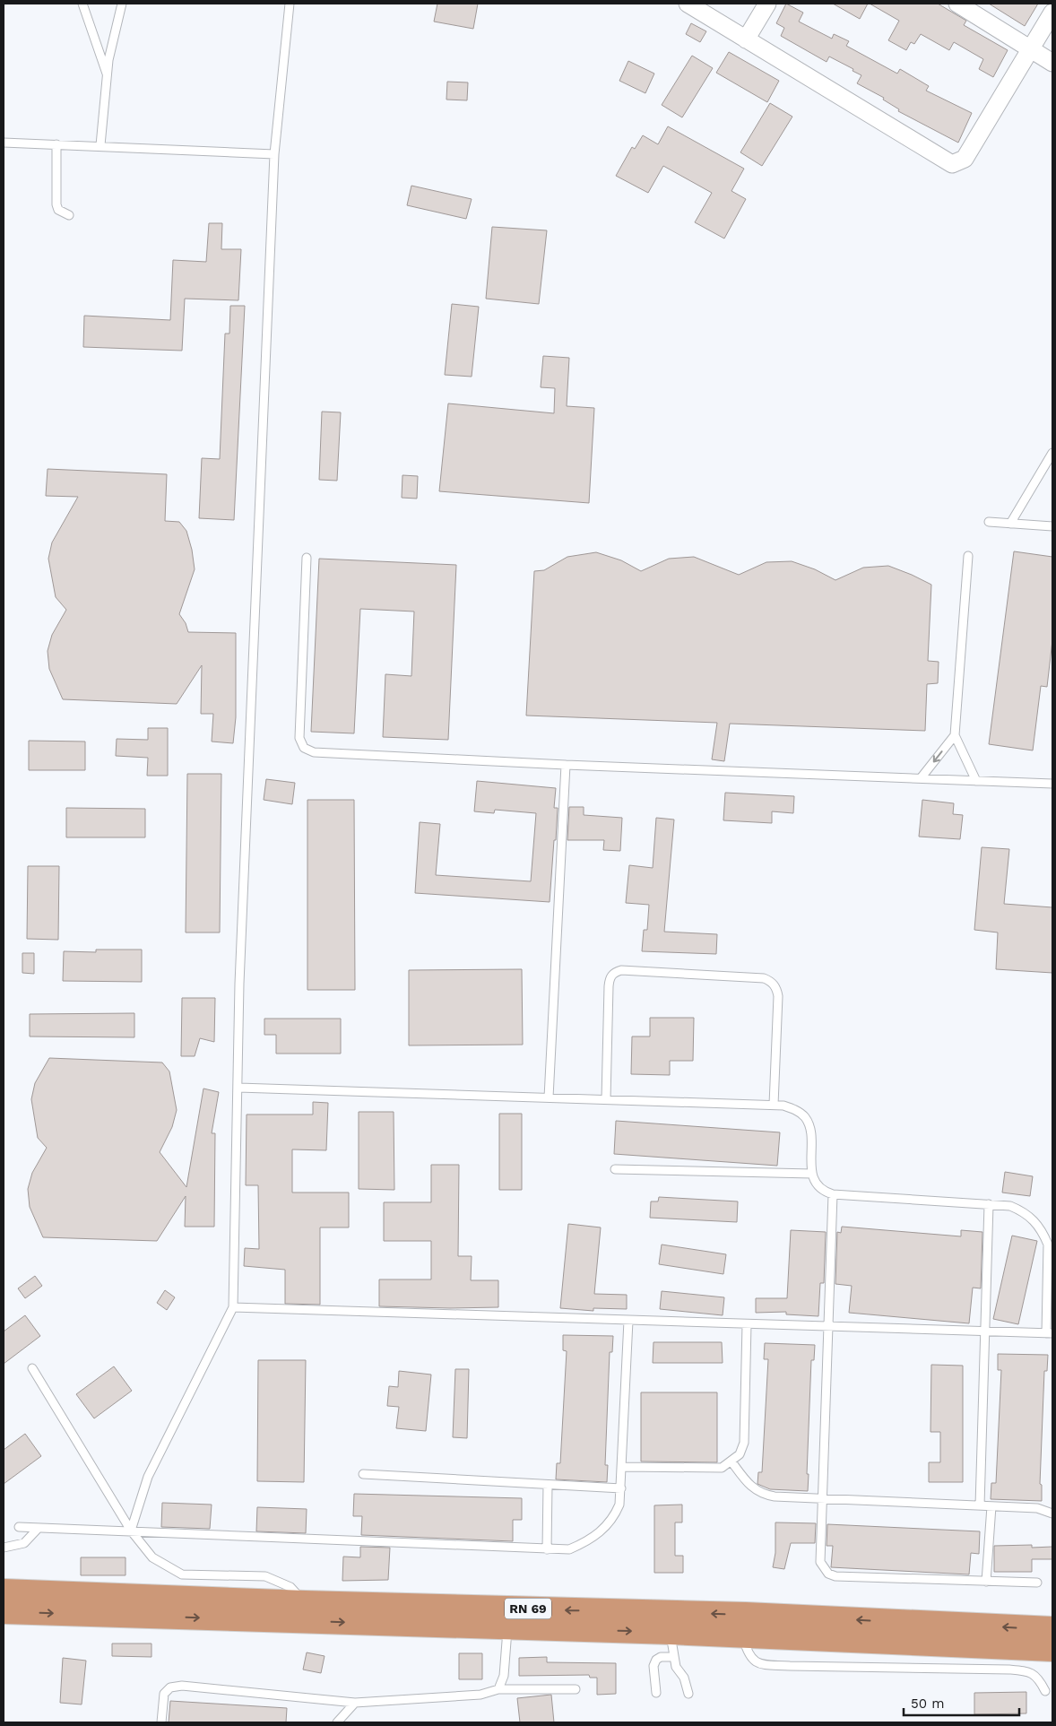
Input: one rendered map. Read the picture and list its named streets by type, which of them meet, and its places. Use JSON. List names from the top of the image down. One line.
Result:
{"streets":{"highway":["RN 69"]},"scale_bar":"50 m"}
